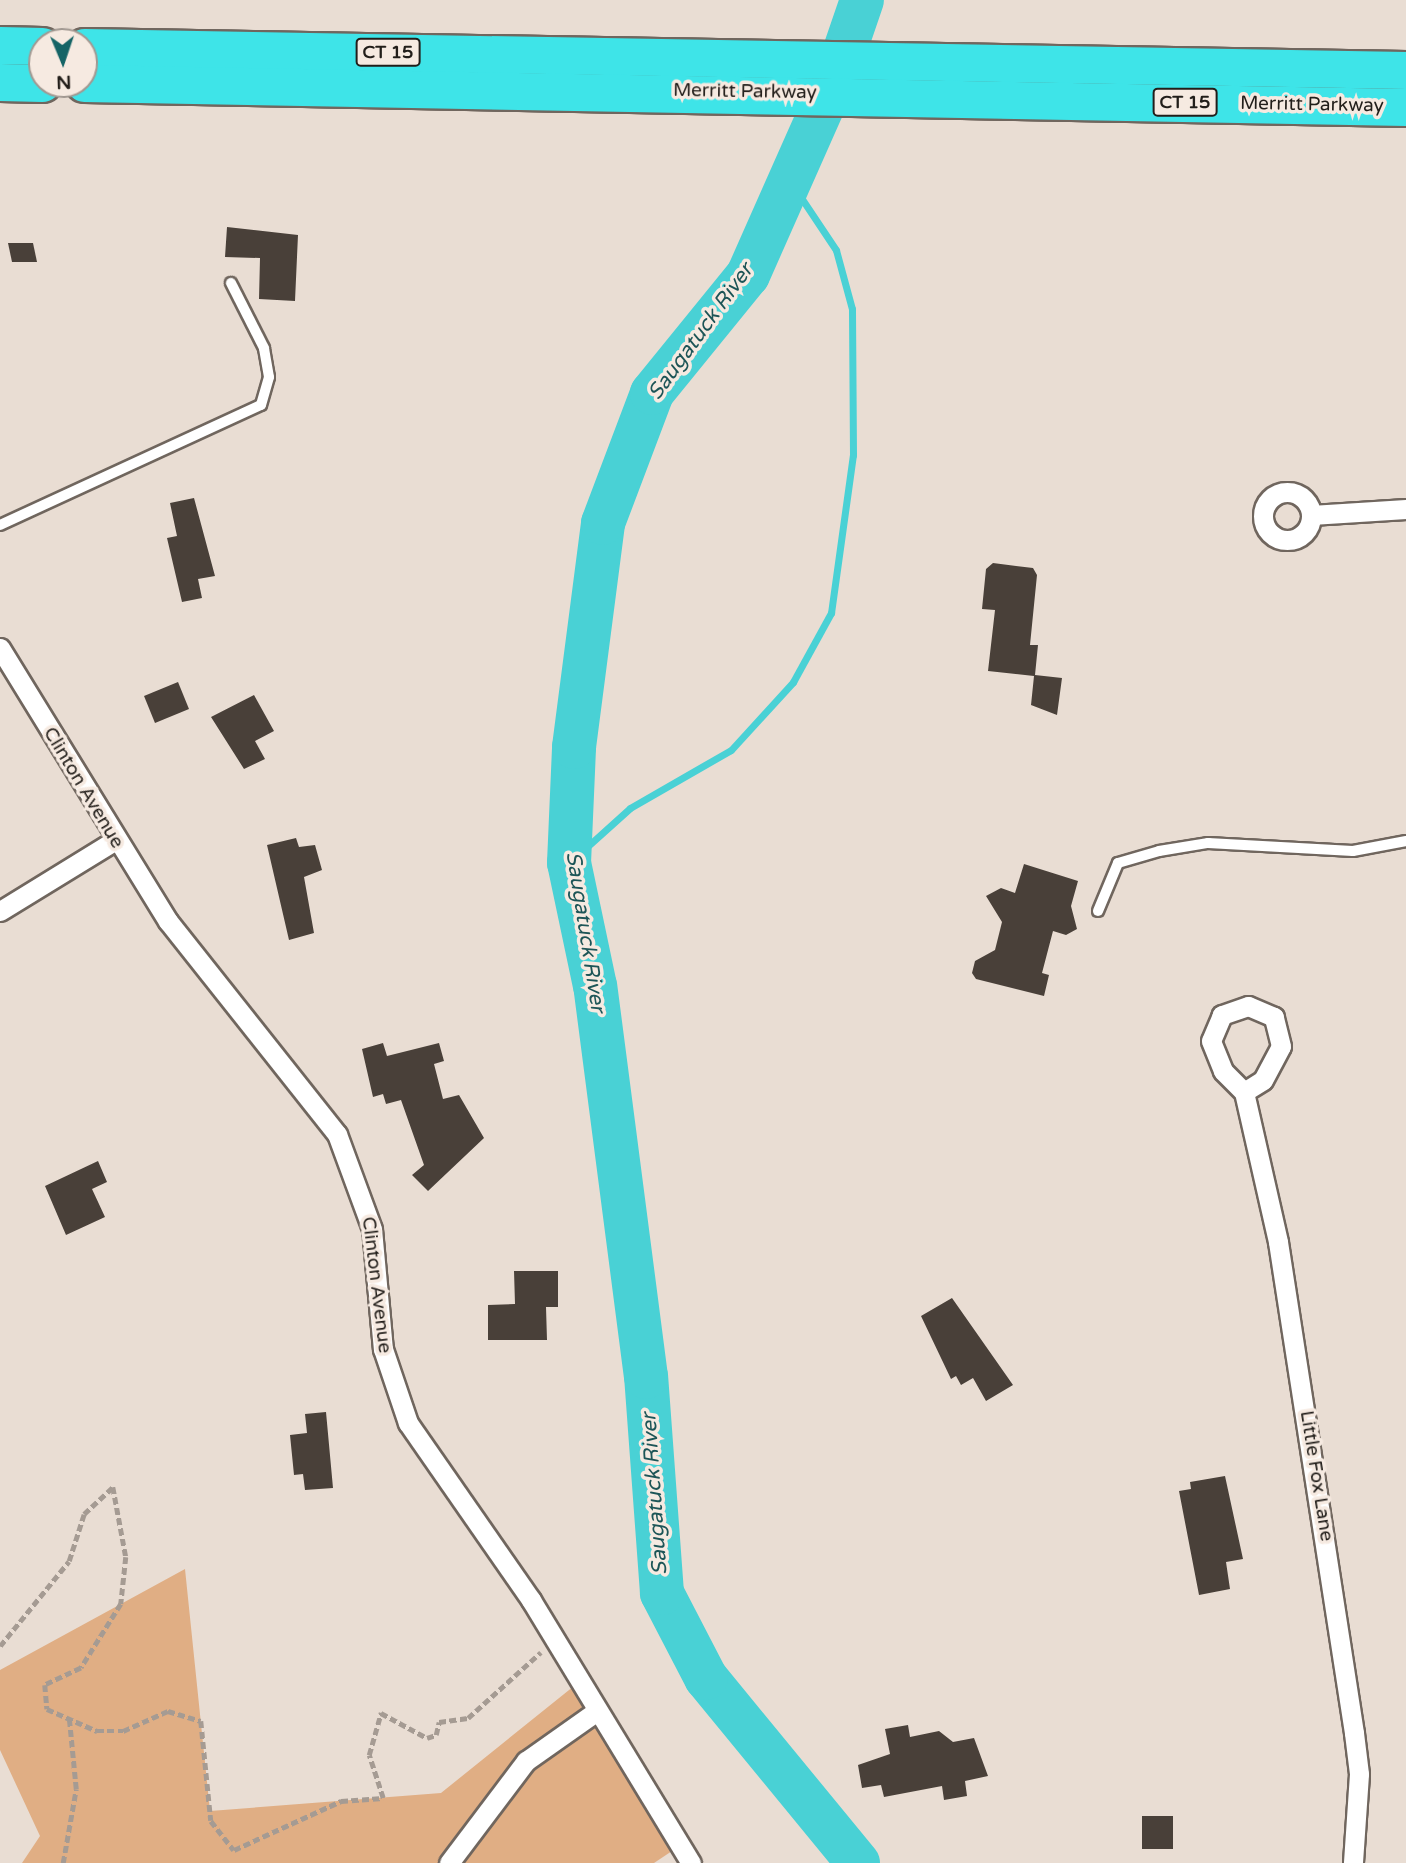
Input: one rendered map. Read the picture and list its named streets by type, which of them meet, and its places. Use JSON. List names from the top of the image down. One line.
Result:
{"streets":{"highway":["CT 15","Merritt Parkway"],"street":["Clinton Avenue","Little Fox Lane"]},"water":["Saugatuck River"],"north":"bottom"}
